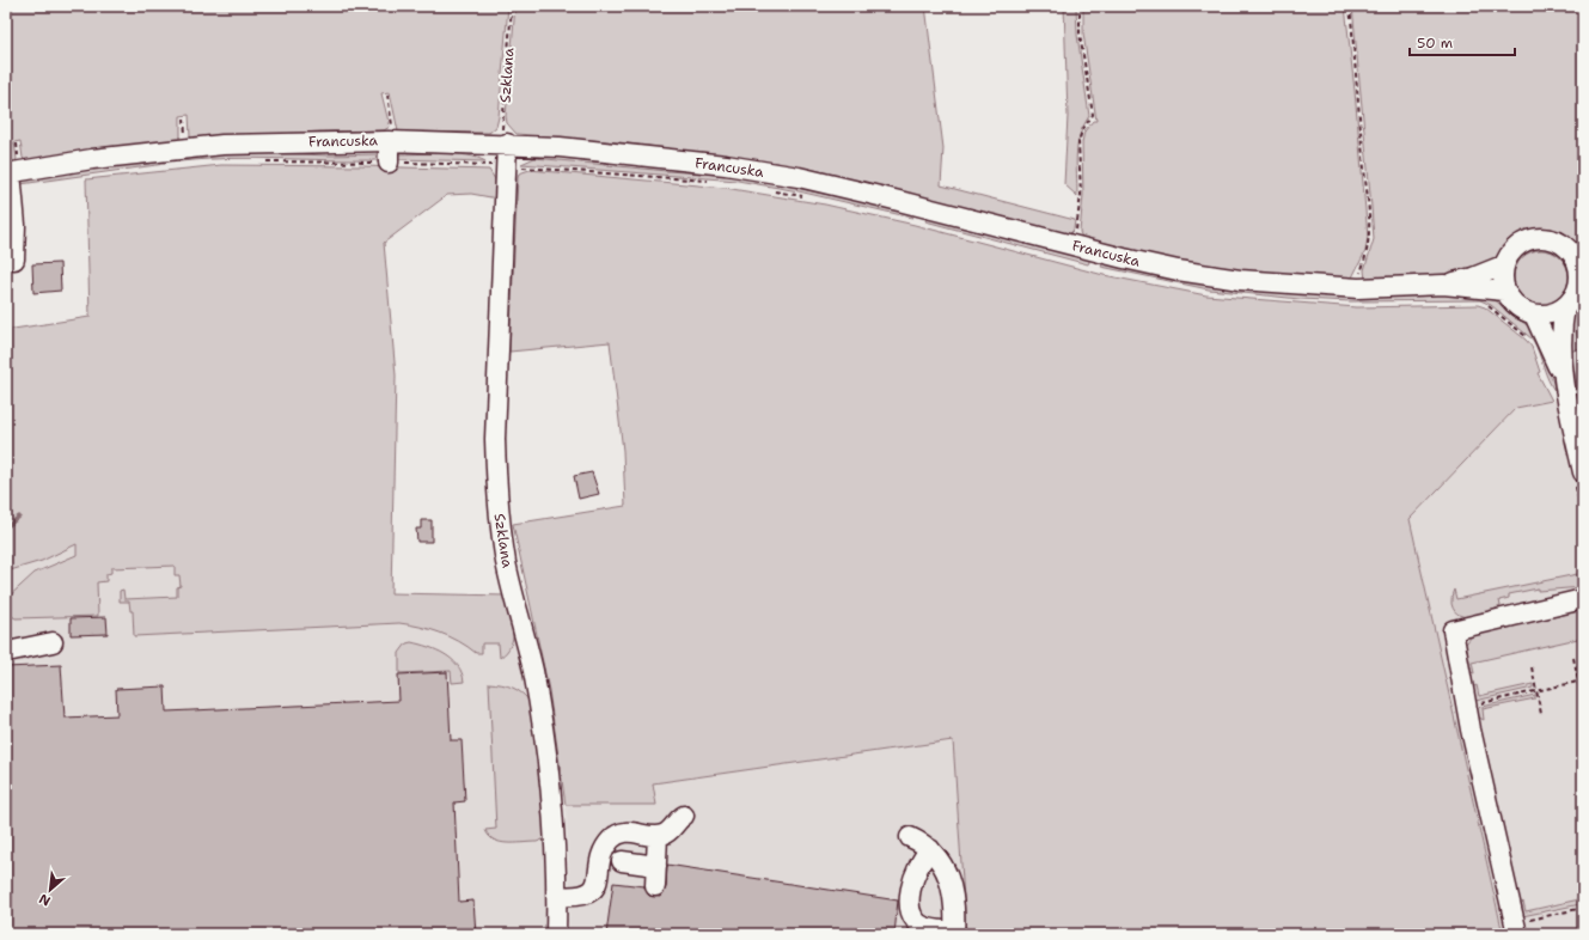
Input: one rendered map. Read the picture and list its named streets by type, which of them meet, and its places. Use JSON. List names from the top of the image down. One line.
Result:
{"streets":{"street":["Szklana","Francuska"]},"crossings":[["Szklana","Francuska"]],"scale_bar":"50 m","north":"bottom left"}
